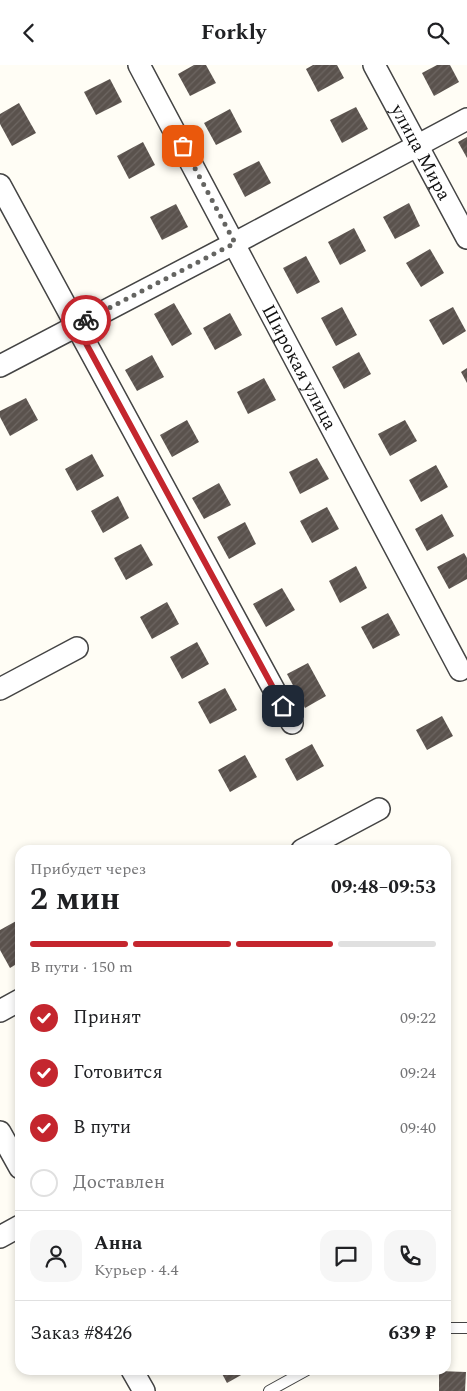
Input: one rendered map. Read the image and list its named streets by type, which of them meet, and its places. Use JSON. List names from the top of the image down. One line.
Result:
{"streets":{"street":["улица Мира","Широкая улица"]},"page":{"header":"Forkly","heading":["2 мин","Прибудет через","09:48–09:53"],"panel":["Анна","Курьер · 4.4","Заказ #8426","639 ₽"],"bar":"В пути · 150 m","list":[["Принят","09:22"],["Готовится","09:24"],["В пути","09:40"],"Доставлен"]}}
